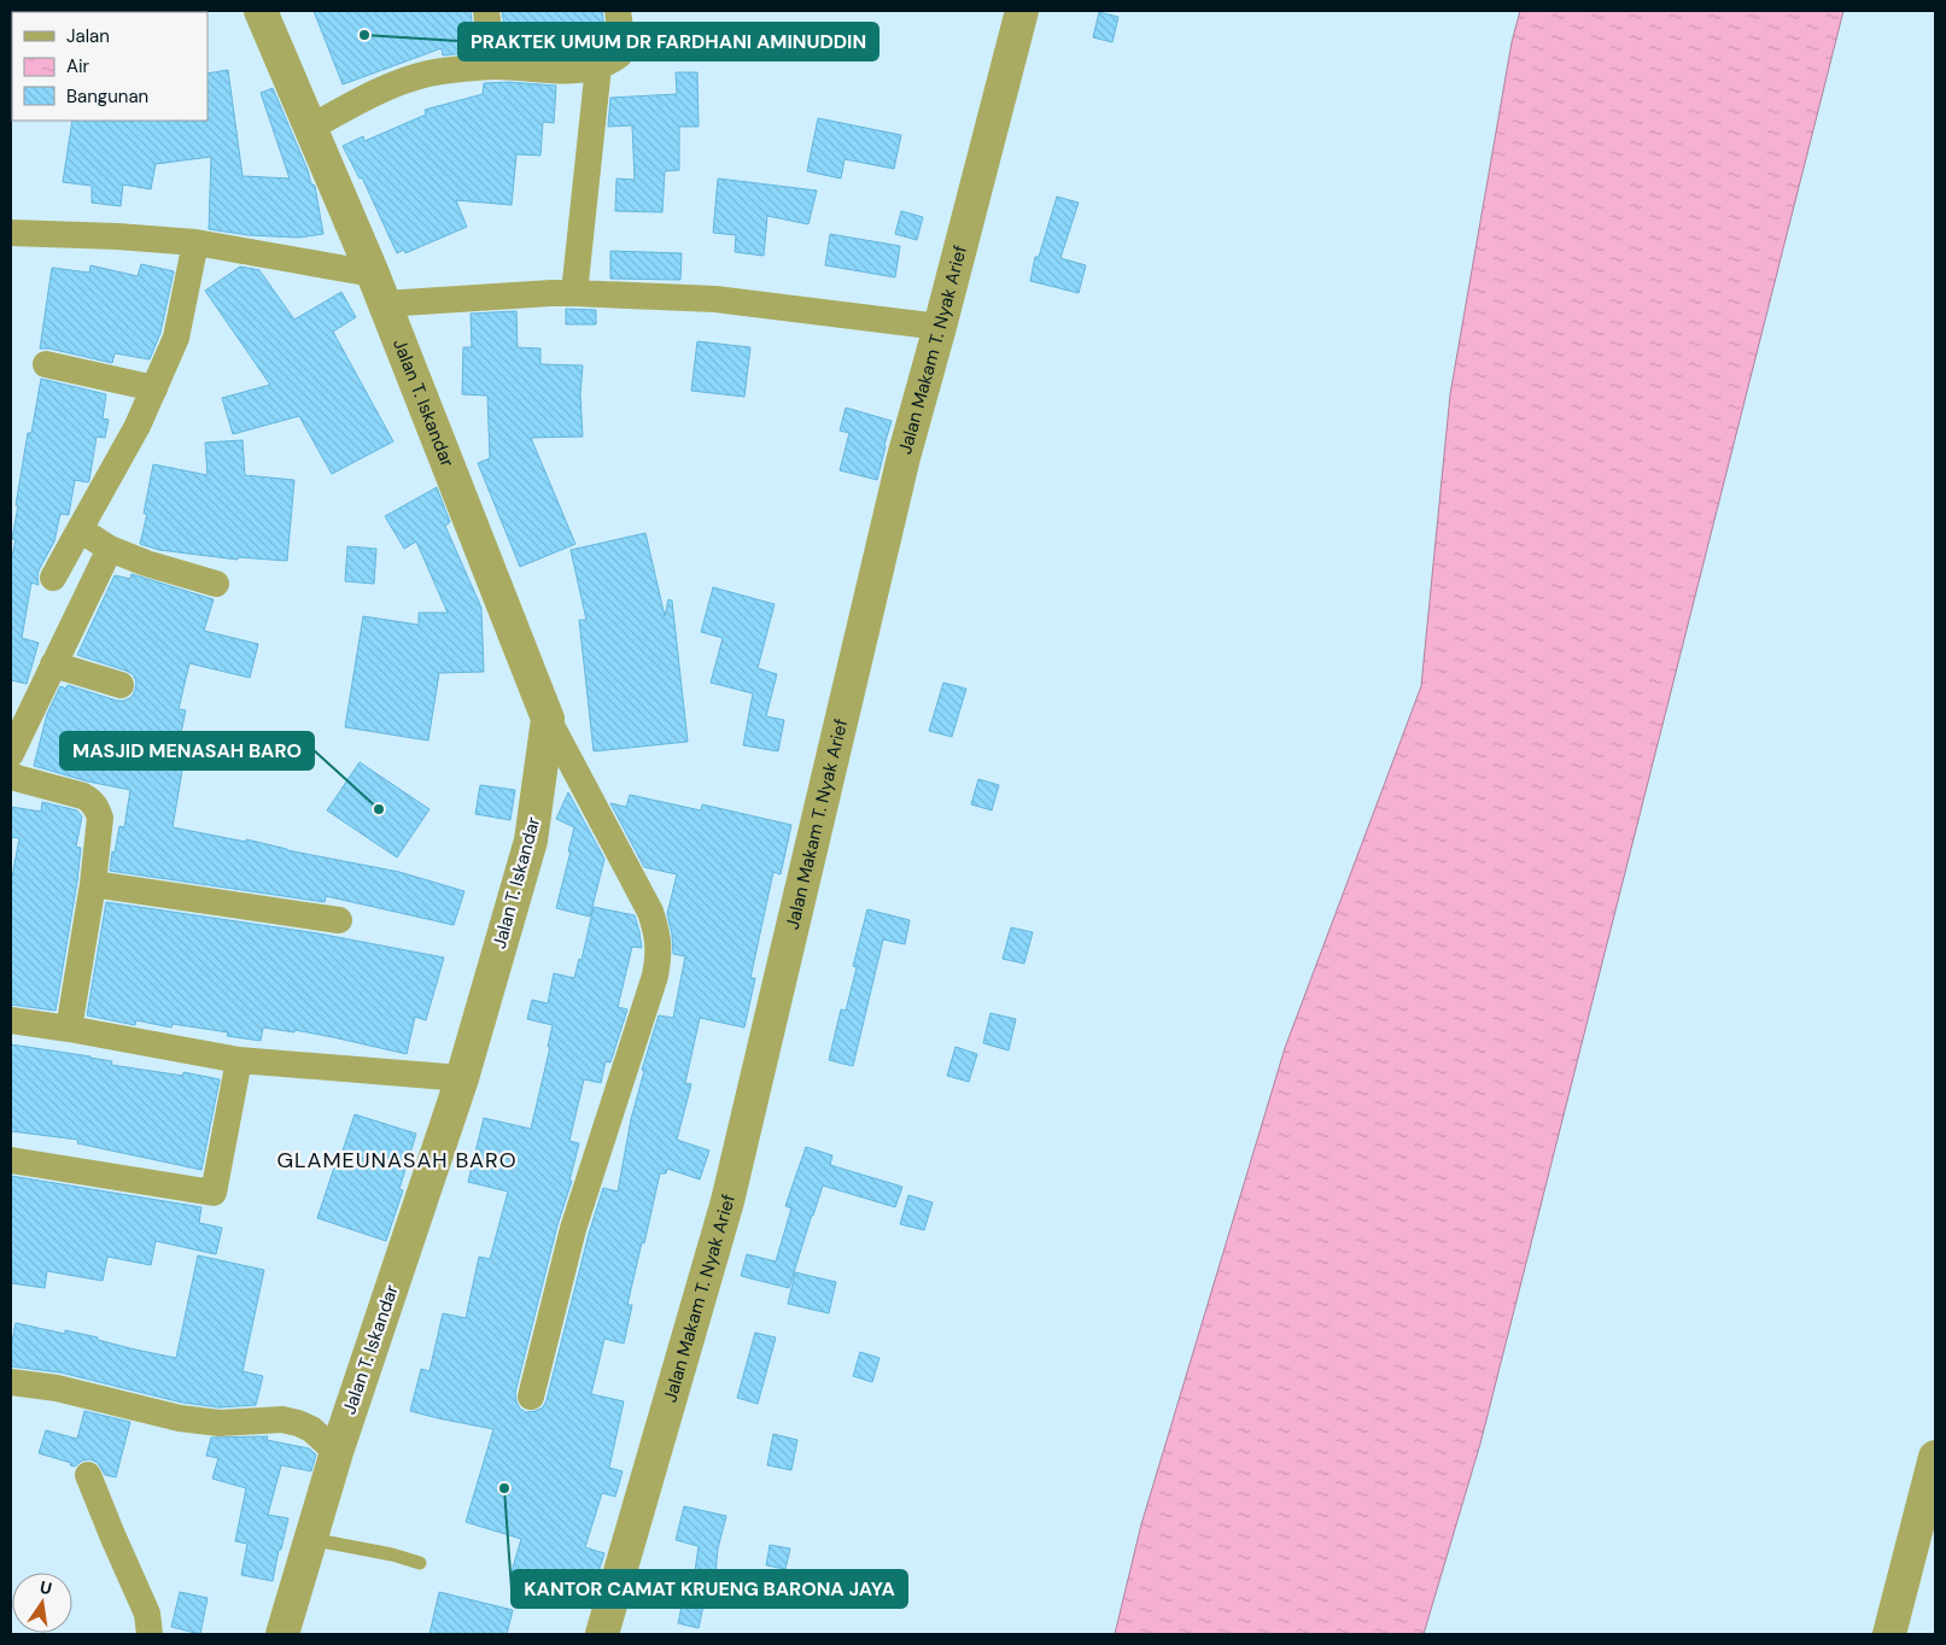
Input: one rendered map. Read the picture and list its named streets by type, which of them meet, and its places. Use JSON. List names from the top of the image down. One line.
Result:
{"streets":{"street":["Jalan Makam T. Nyak Arief","Jalan T. Iskandar"]},"districts":["GLAMEUNASAH BARO"],"places":["PRAKTEK UMUM DR FARDHANI AMINUDDIN","MASJID MENASAH BARO","KANTOR CAMAT KRUENG BARONA JAYA"],"legend":["Jalan","Air","Bangunan"],"north":"top"}
